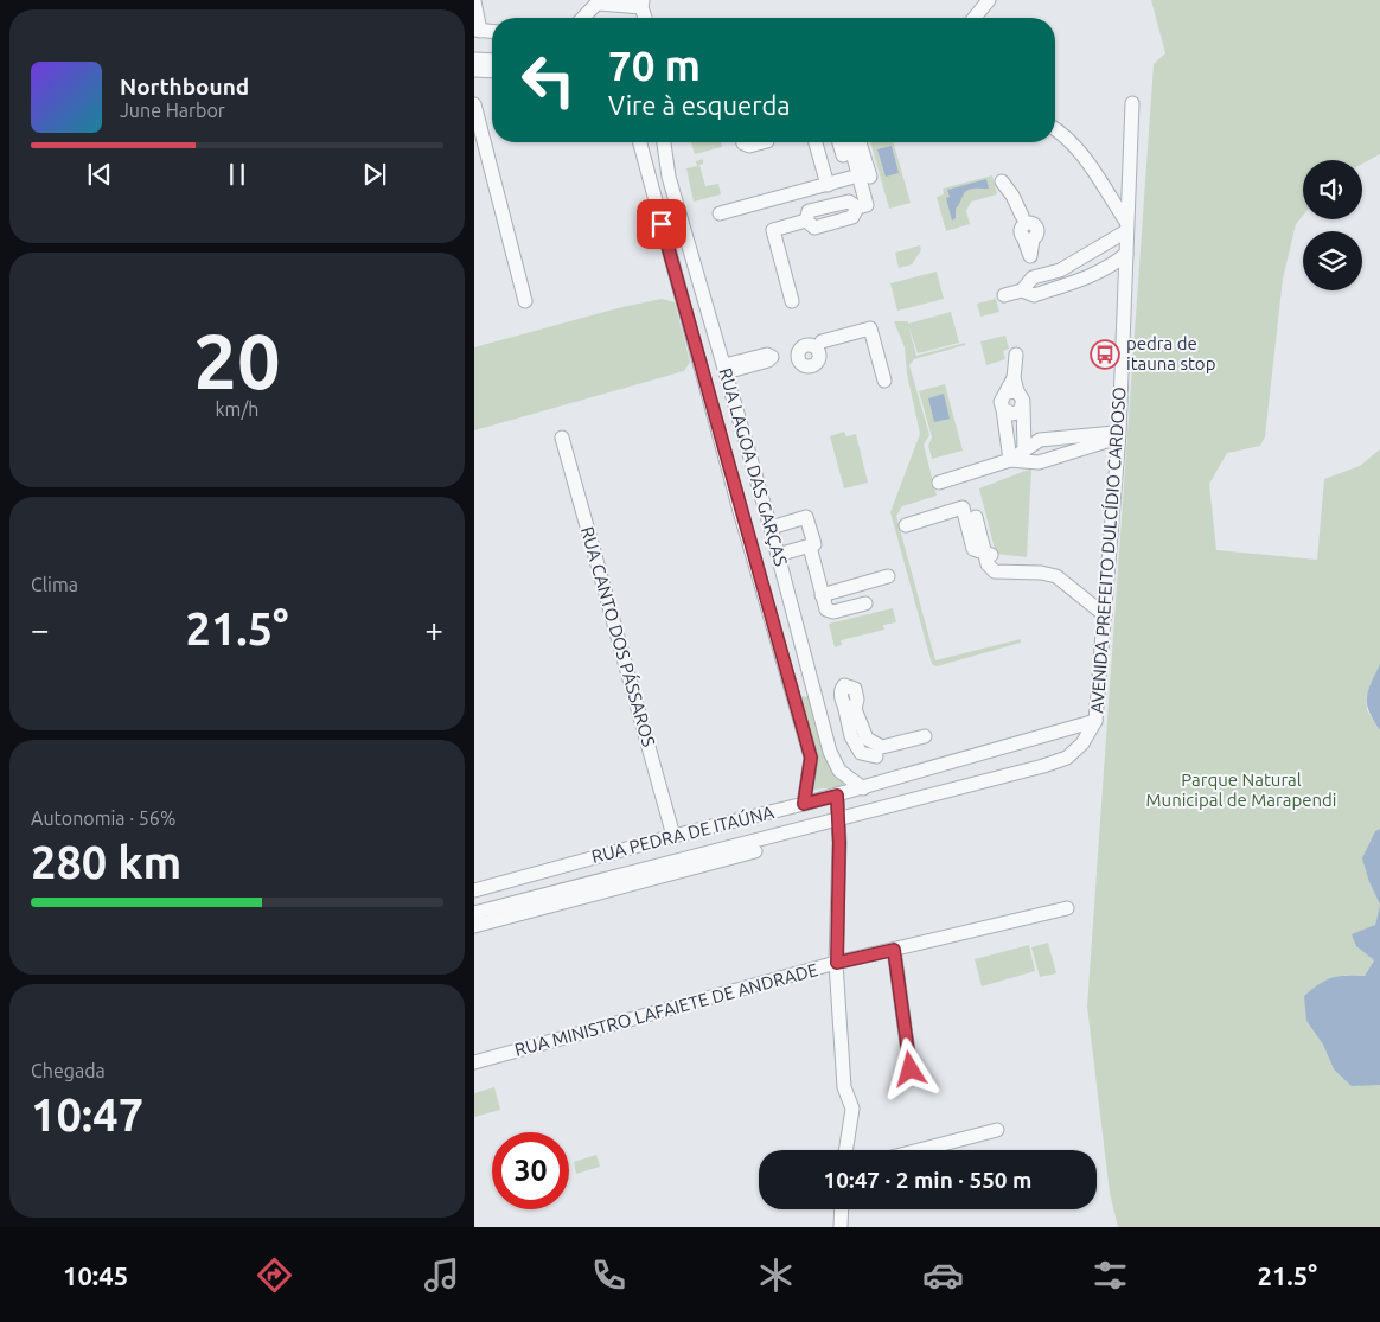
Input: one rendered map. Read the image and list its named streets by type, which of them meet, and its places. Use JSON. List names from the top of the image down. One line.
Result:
{"streets":{"street":["RUA LAGOA DAS GARÇAS","AVENIDA PREFEITO DULCÍDIO CARDOSO","RUA CANTO DOS PÁSSAROS","RUA PEDRA DE ITAÚNA","RUA MINISTRO LAFAIETE DE ANDRADE"]},"crossings":[["RUA LAGOA DAS GARÇAS","RUA PEDRA DE ITAÚNA"],["AVENIDA PREFEITO DULCÍDIO CARDOSO","RUA PEDRA DE ITAÚNA"],["RUA CANTO DOS PÁSSAROS","RUA PEDRA DE ITAÚNA"]],"parks":["Parque Natural Municipal de Marapendi"],"places":{"bus stop":["pedra de itauna stop"]},"page":{"turn":["70 m","Vire à esquerda"],"song":["Northbound","June Harbor"],"tile":[["20","km/h"],"Clima",["Autonomia · 56%","280 km"],["Chegada","10:47"]],"heat":["−","21.5°","+"],"limit":"30","trip":"10:47 · 2 min · 550 m","tabs":["10:45","21.5°"]}}
